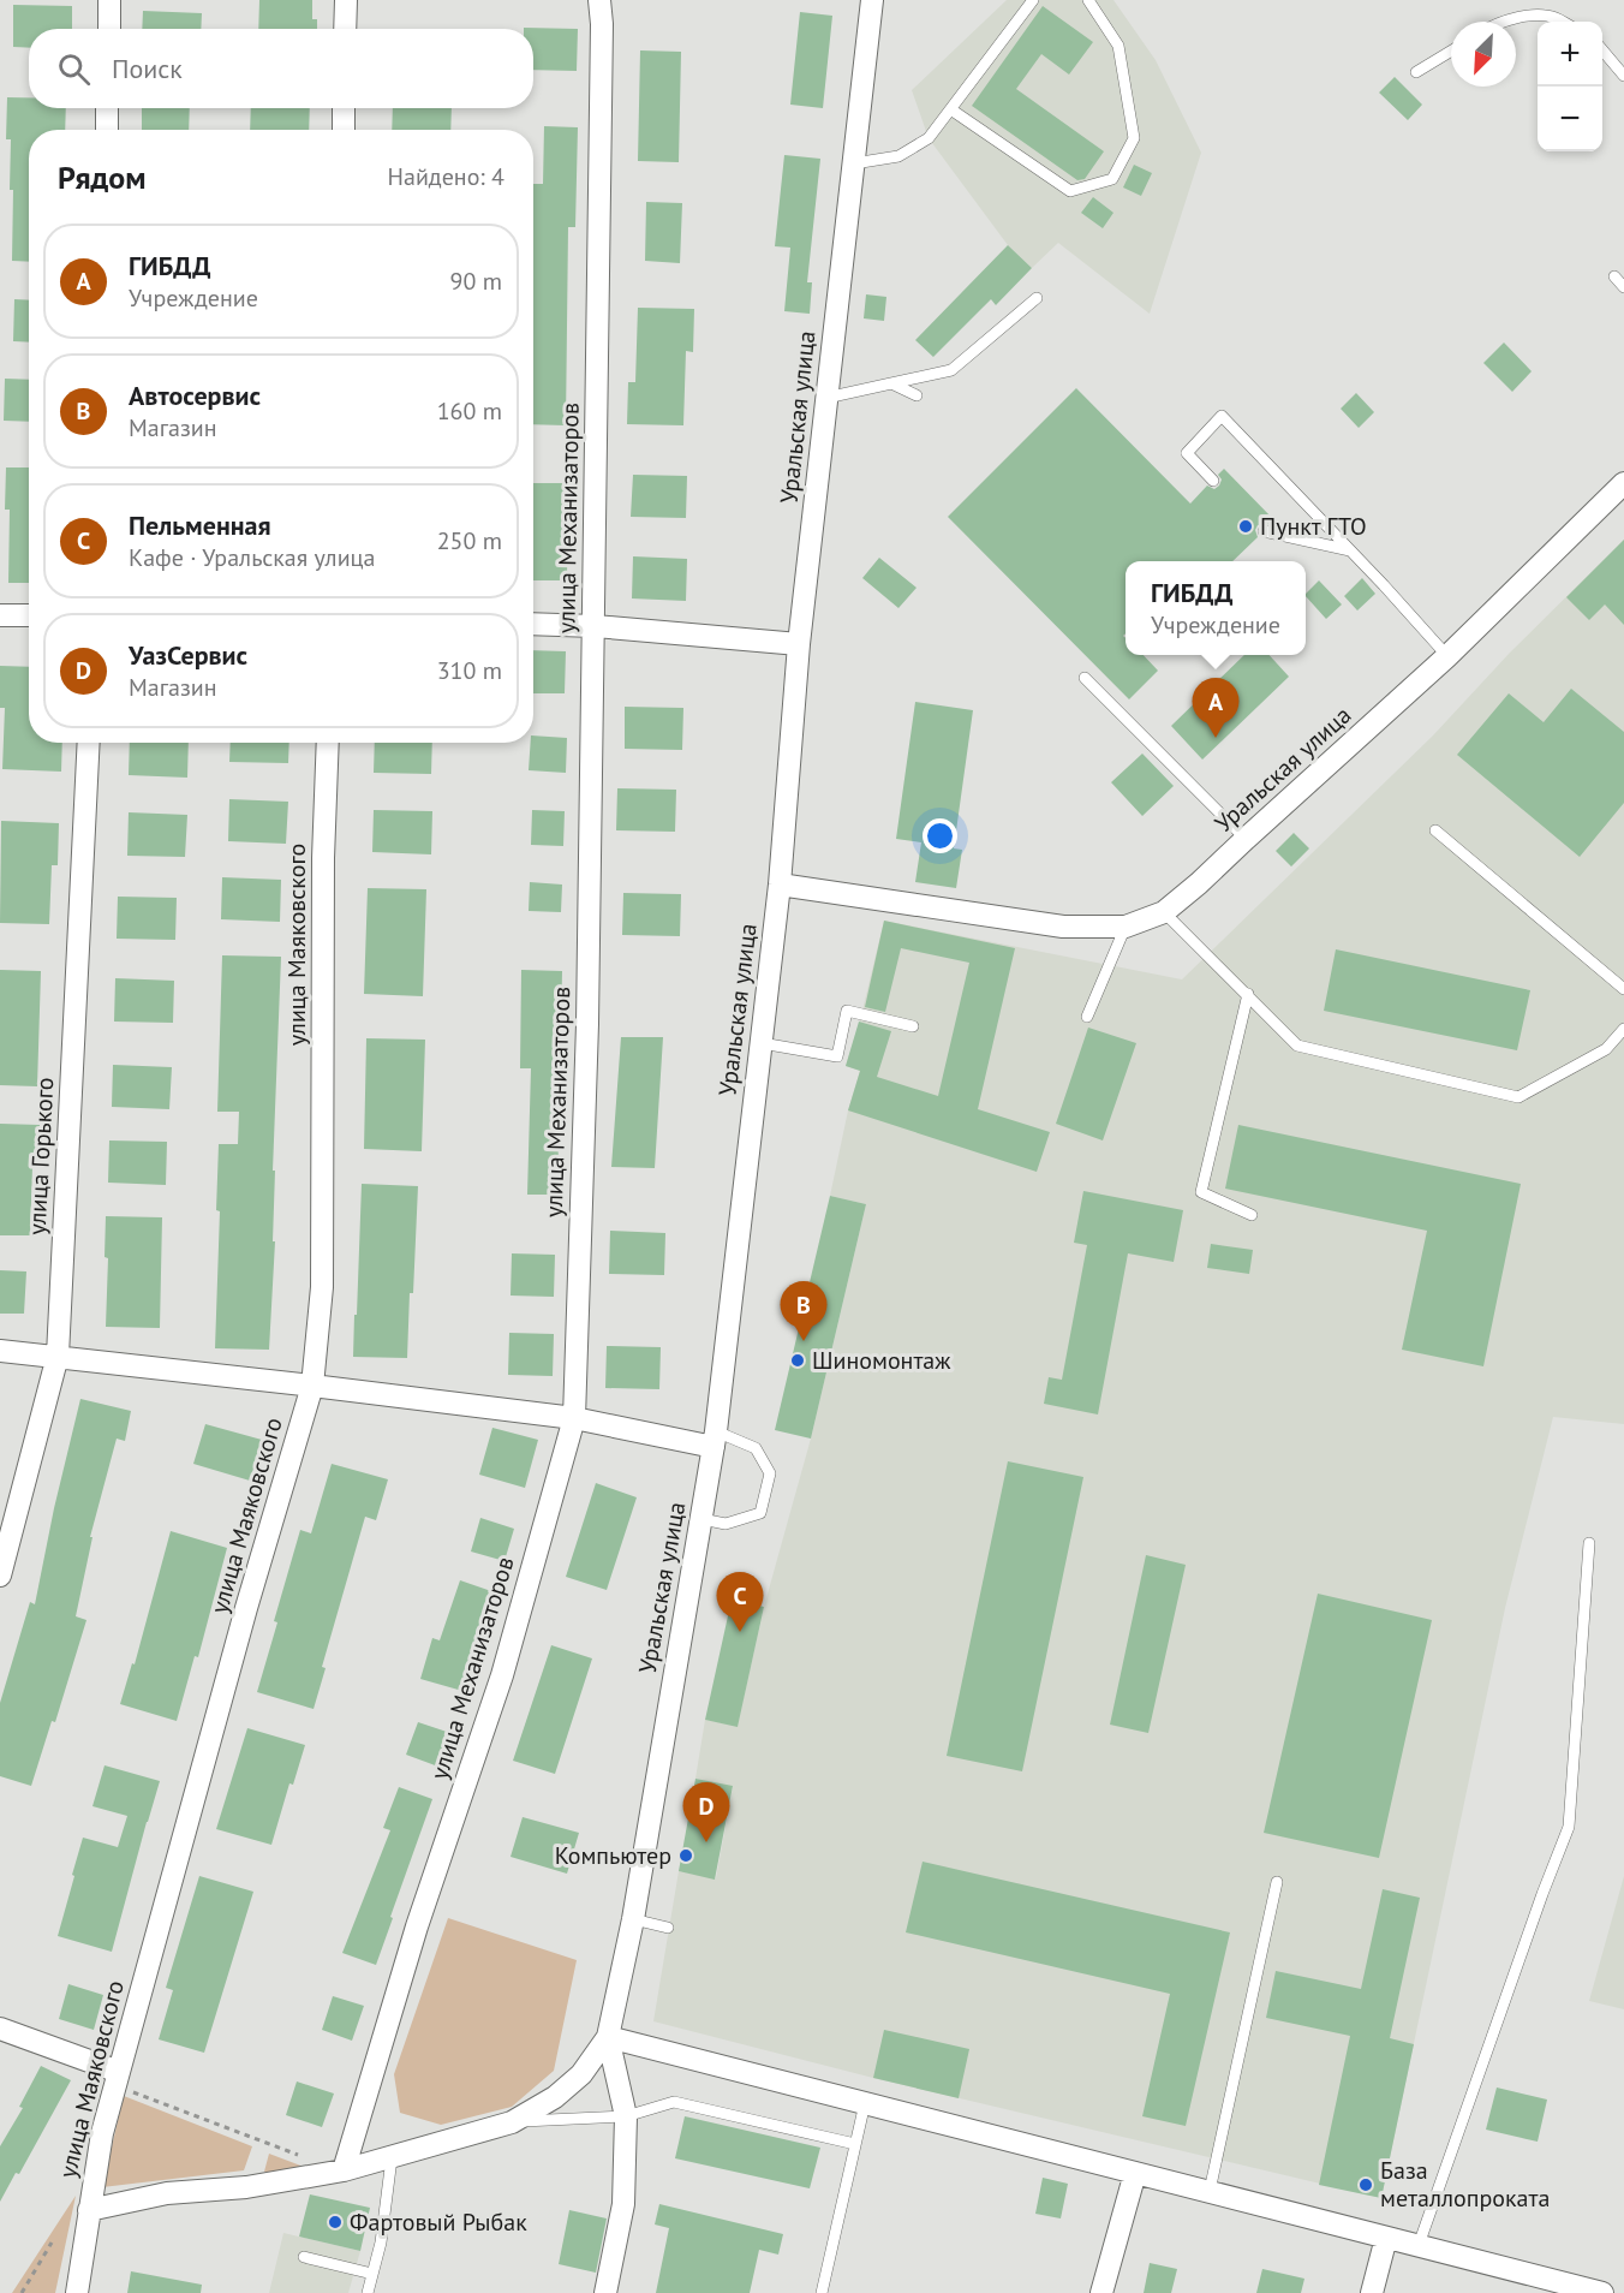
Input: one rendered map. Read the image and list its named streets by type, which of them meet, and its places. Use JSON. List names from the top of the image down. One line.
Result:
{"streets":{"street":["Уральская улица","улица Механизаторов","улица Маяковского","улица Горького"]},"places":["Пункт ГТО","Шиномонтаж","Компьютер","База металлопроката","Фартовый Рыбак"],"north":"bottom left","page":{"map_buttons":["+","−"],"search":"Поиск","heading":["Рядом","Найдено: 4"],"list":[{"mark":"A","name":"ГИБДД","note":"Учреждение","value":"90 m"},{"mark":"B","name":"Автосервис","note":"Магазин","value":"160 m"},{"mark":"C","name":"Пельменная","note":"Кафе · Уральская улица","value":"250 m"},{"mark":"D","name":"УазСервис","note":"Магазин","value":"310 m"}],"popup":["ГИБДД","Учреждение"],"pins":["A","B","C","D"]}}
